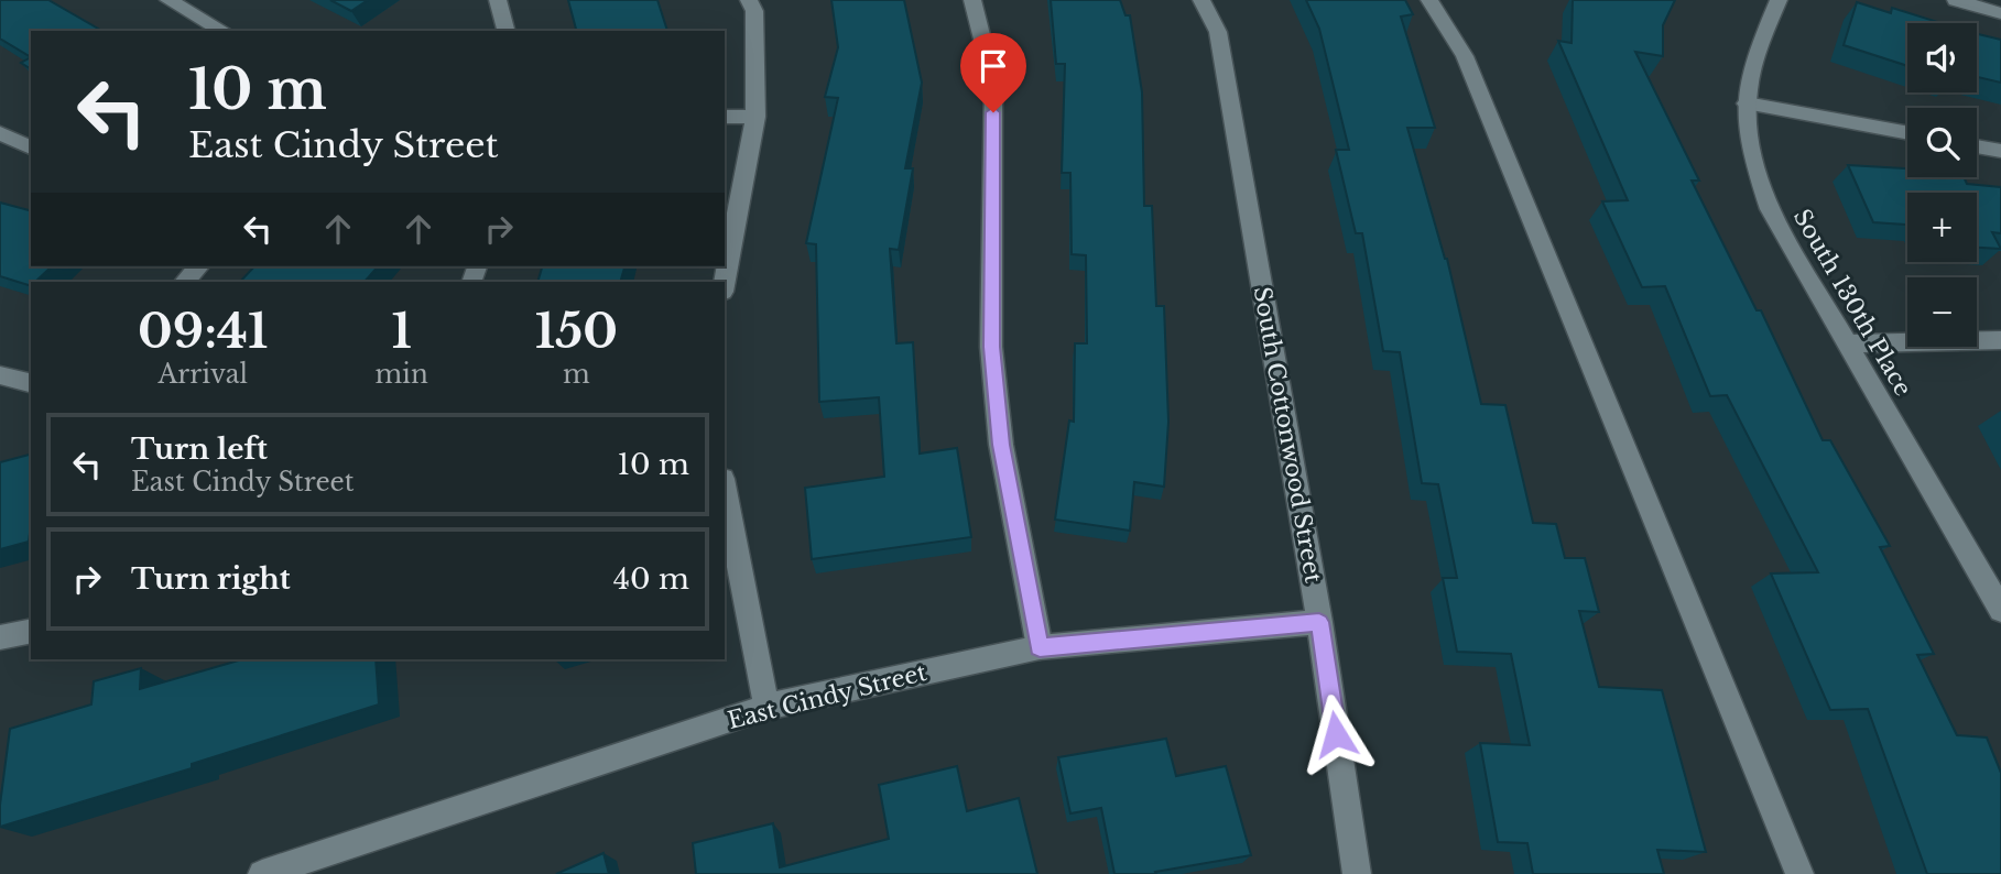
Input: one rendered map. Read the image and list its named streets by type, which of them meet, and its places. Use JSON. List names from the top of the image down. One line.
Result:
{"streets":{"street":["South 130th Place","South Cottonwood Street","East Cindy Street"]},"crossings":[["South Cottonwood Street","East Cindy Street"]],"page":{"map_buttons":["+","−"],"turn":["10 m","East Cindy Street"],"eta":["09:41","Arrival","1","min","150","m"],"list":[{"name":"Turn left","note":"East Cindy Street","value":"10 m"},{"name":"Turn right","value":"40 m"}]}}
